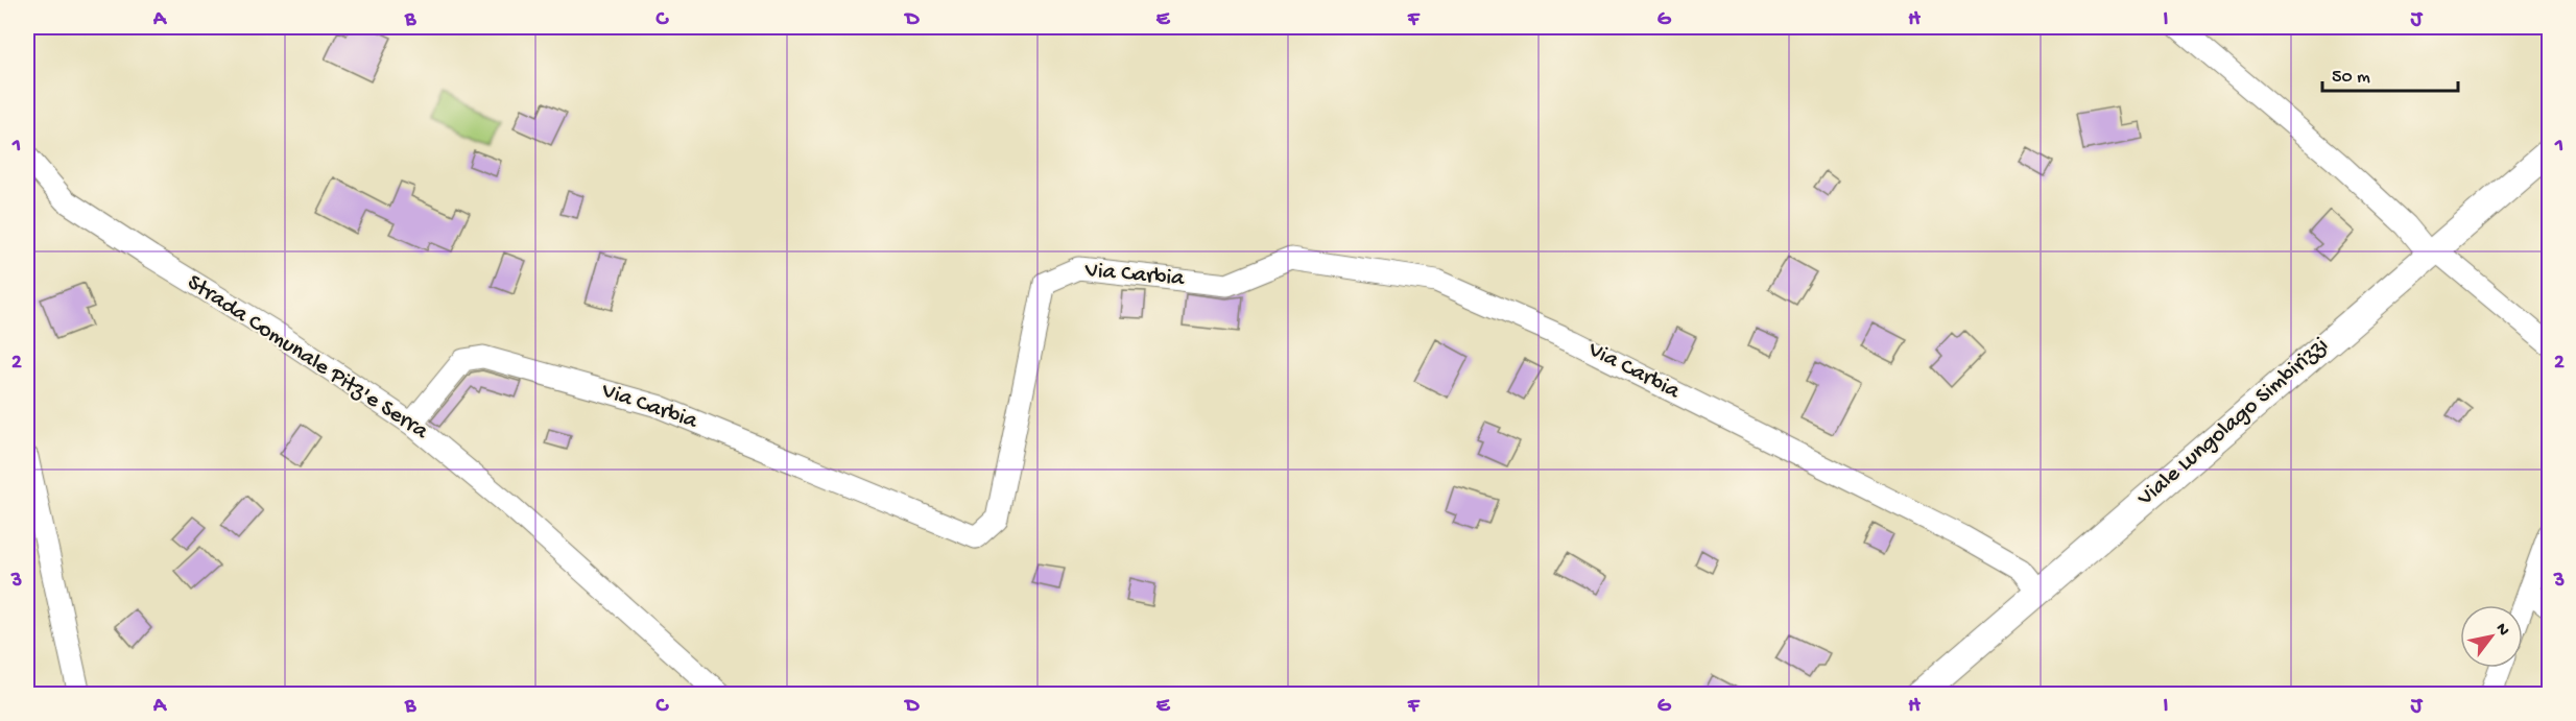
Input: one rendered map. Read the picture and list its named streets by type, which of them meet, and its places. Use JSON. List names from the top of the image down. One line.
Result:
{"streets":{"main road":["Viale Lungolago Simbirizzi"],"street":["Via Carbia","Strada Comunale Pitz'e Serra"]},"crossings":[["Via Carbia","Strada Comunale Pitz'e Serra"],["Via Carbia","Viale Lungolago Simbirizzi"]],"scale_bar":"50 m","north":"top right","grid":{"columns":["A","B","C","D","E","F","G","H","I","J"],"rows":["1","2","3"]}}
